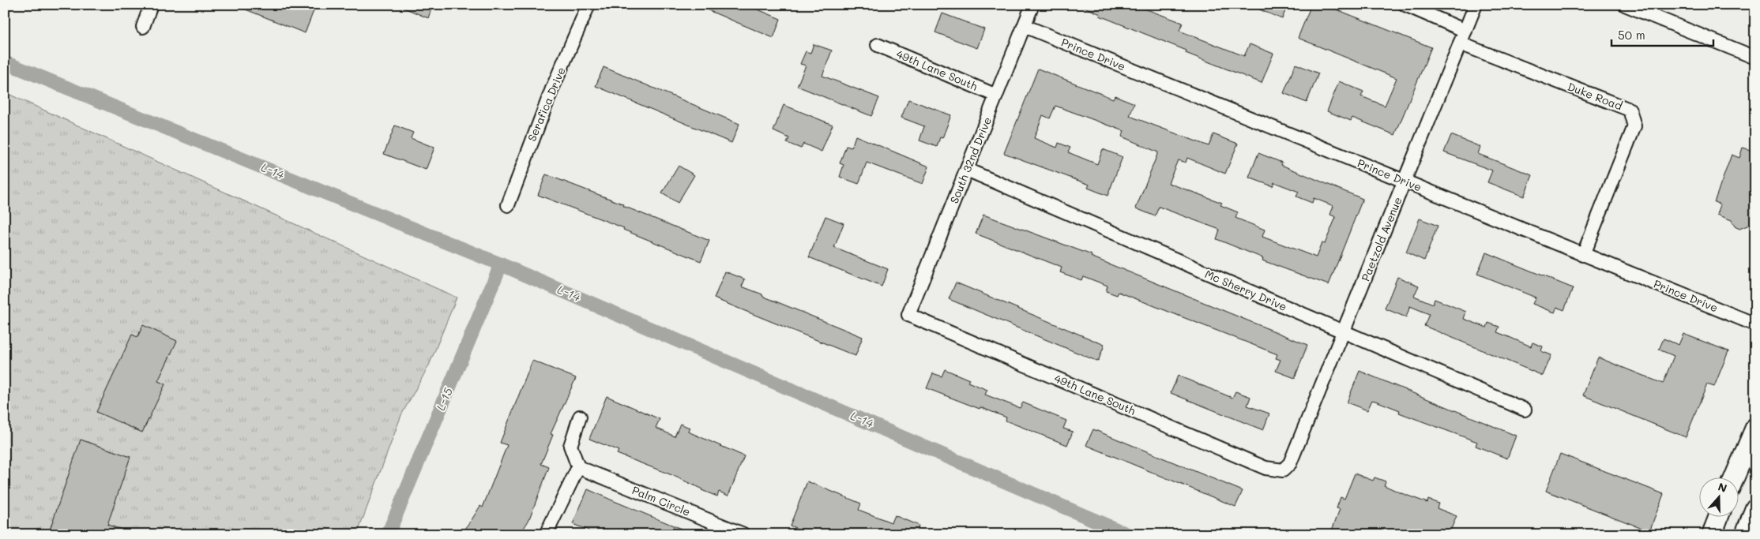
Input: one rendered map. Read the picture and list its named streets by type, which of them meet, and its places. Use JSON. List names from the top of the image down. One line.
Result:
{"streets":{"street":["Prince Drive","49th Lane South","Duke Road","Serafica Drive","South 32nd Drive","Paetzold Avenue","Mc Sherry Drive","Palm Circle"]},"crossings":[["Prince Drive","Duke Road"],["Prince Drive","South 32nd Drive"],["Prince Drive","Paetzold Avenue"],["49th Lane South","South 32nd Drive"],["49th Lane South","Paetzold Avenue"],["Duke Road","Paetzold Avenue"],["South 32nd Drive","Mc Sherry Drive"],["Paetzold Avenue","Mc Sherry Drive"]],"water":["L-14","L-15"],"scale_bar":"50 m","north":"top"}
